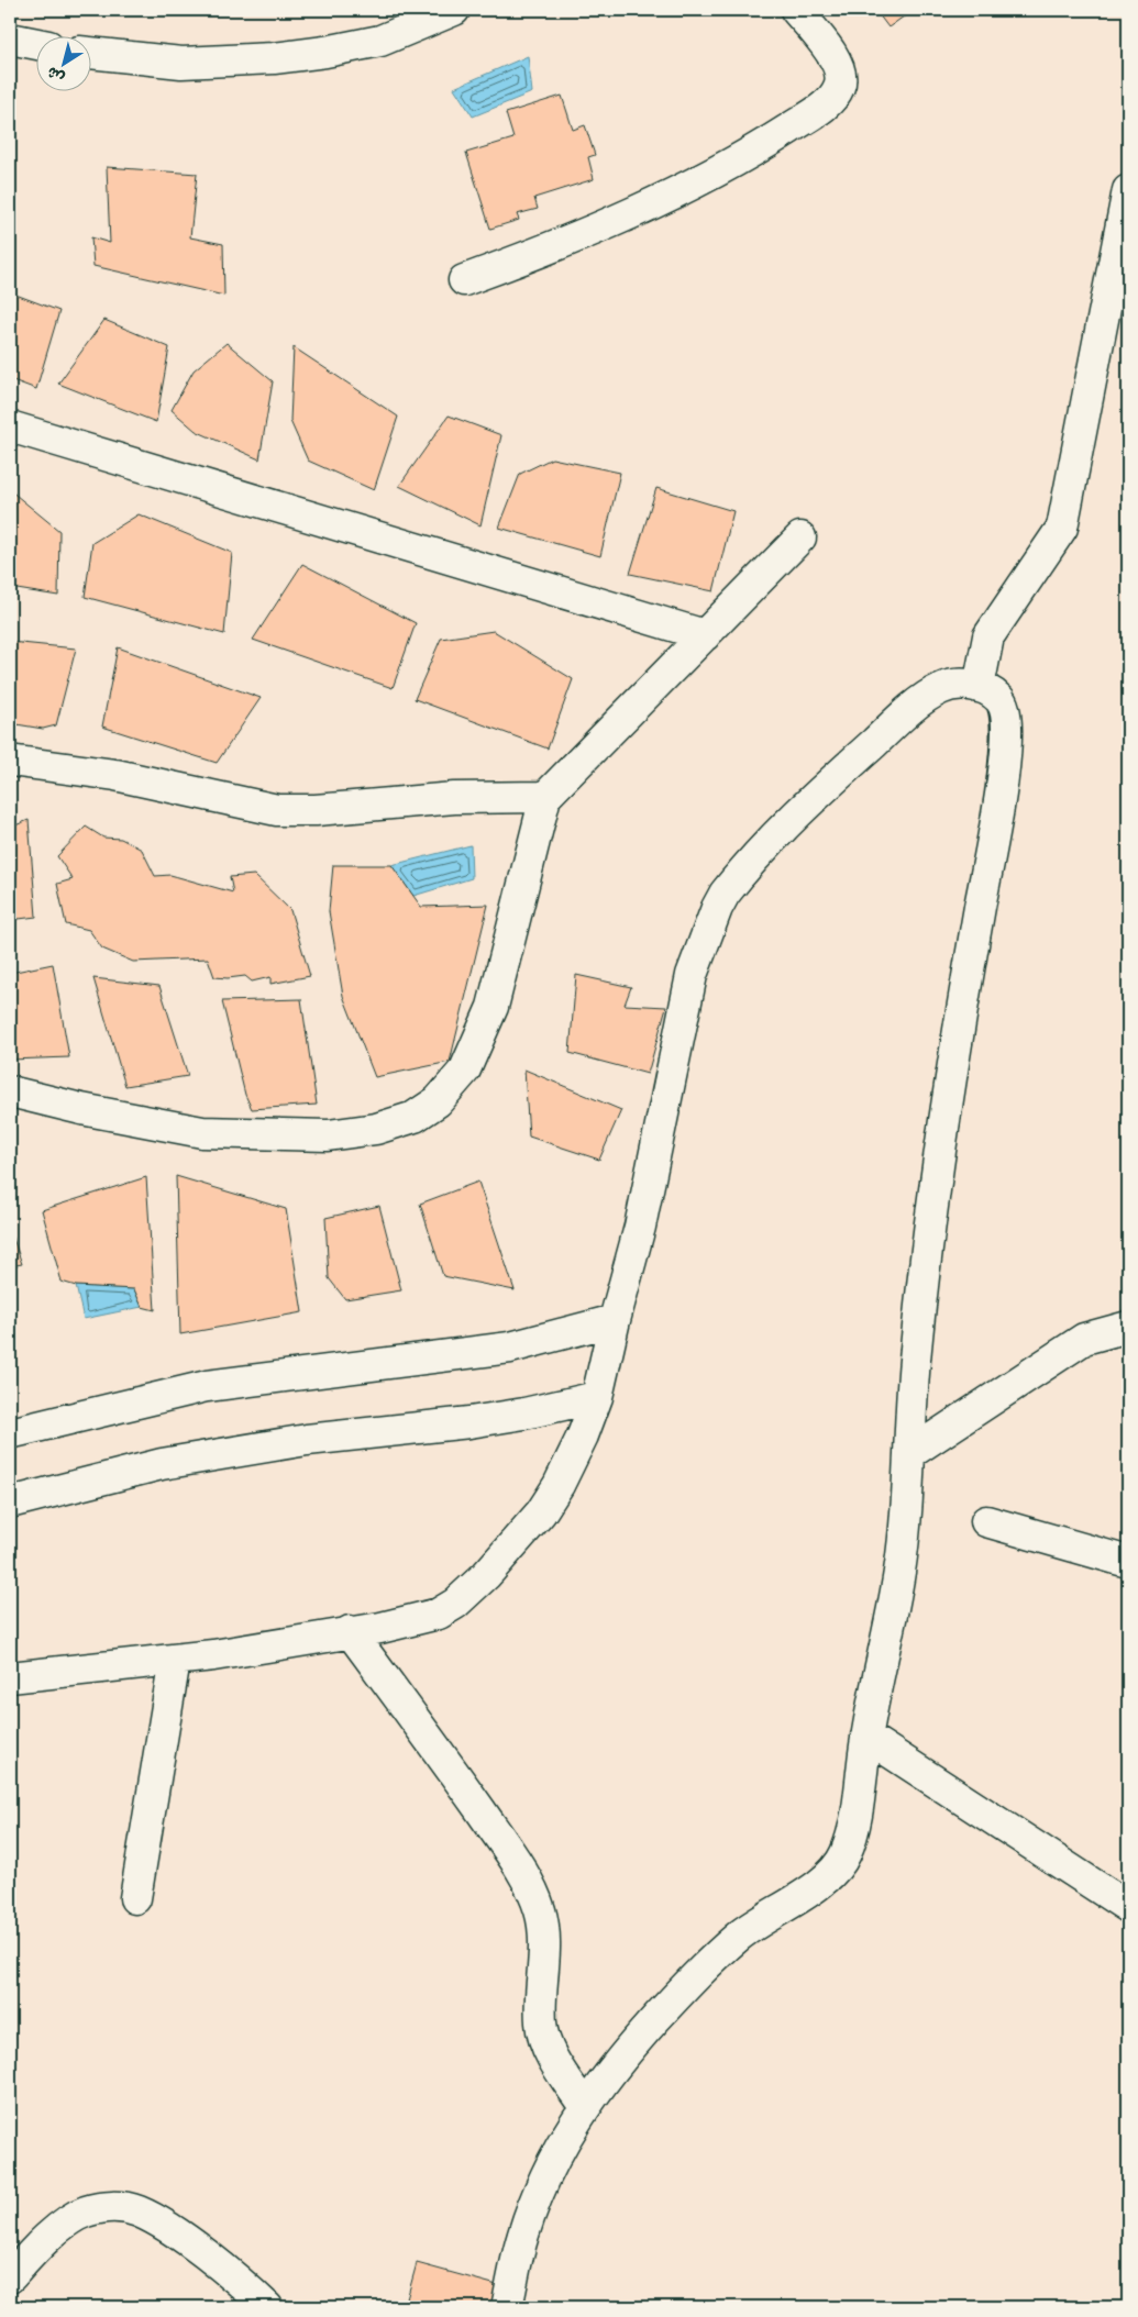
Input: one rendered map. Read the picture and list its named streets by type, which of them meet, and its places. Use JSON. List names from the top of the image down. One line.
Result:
{"north":"bottom left"}
